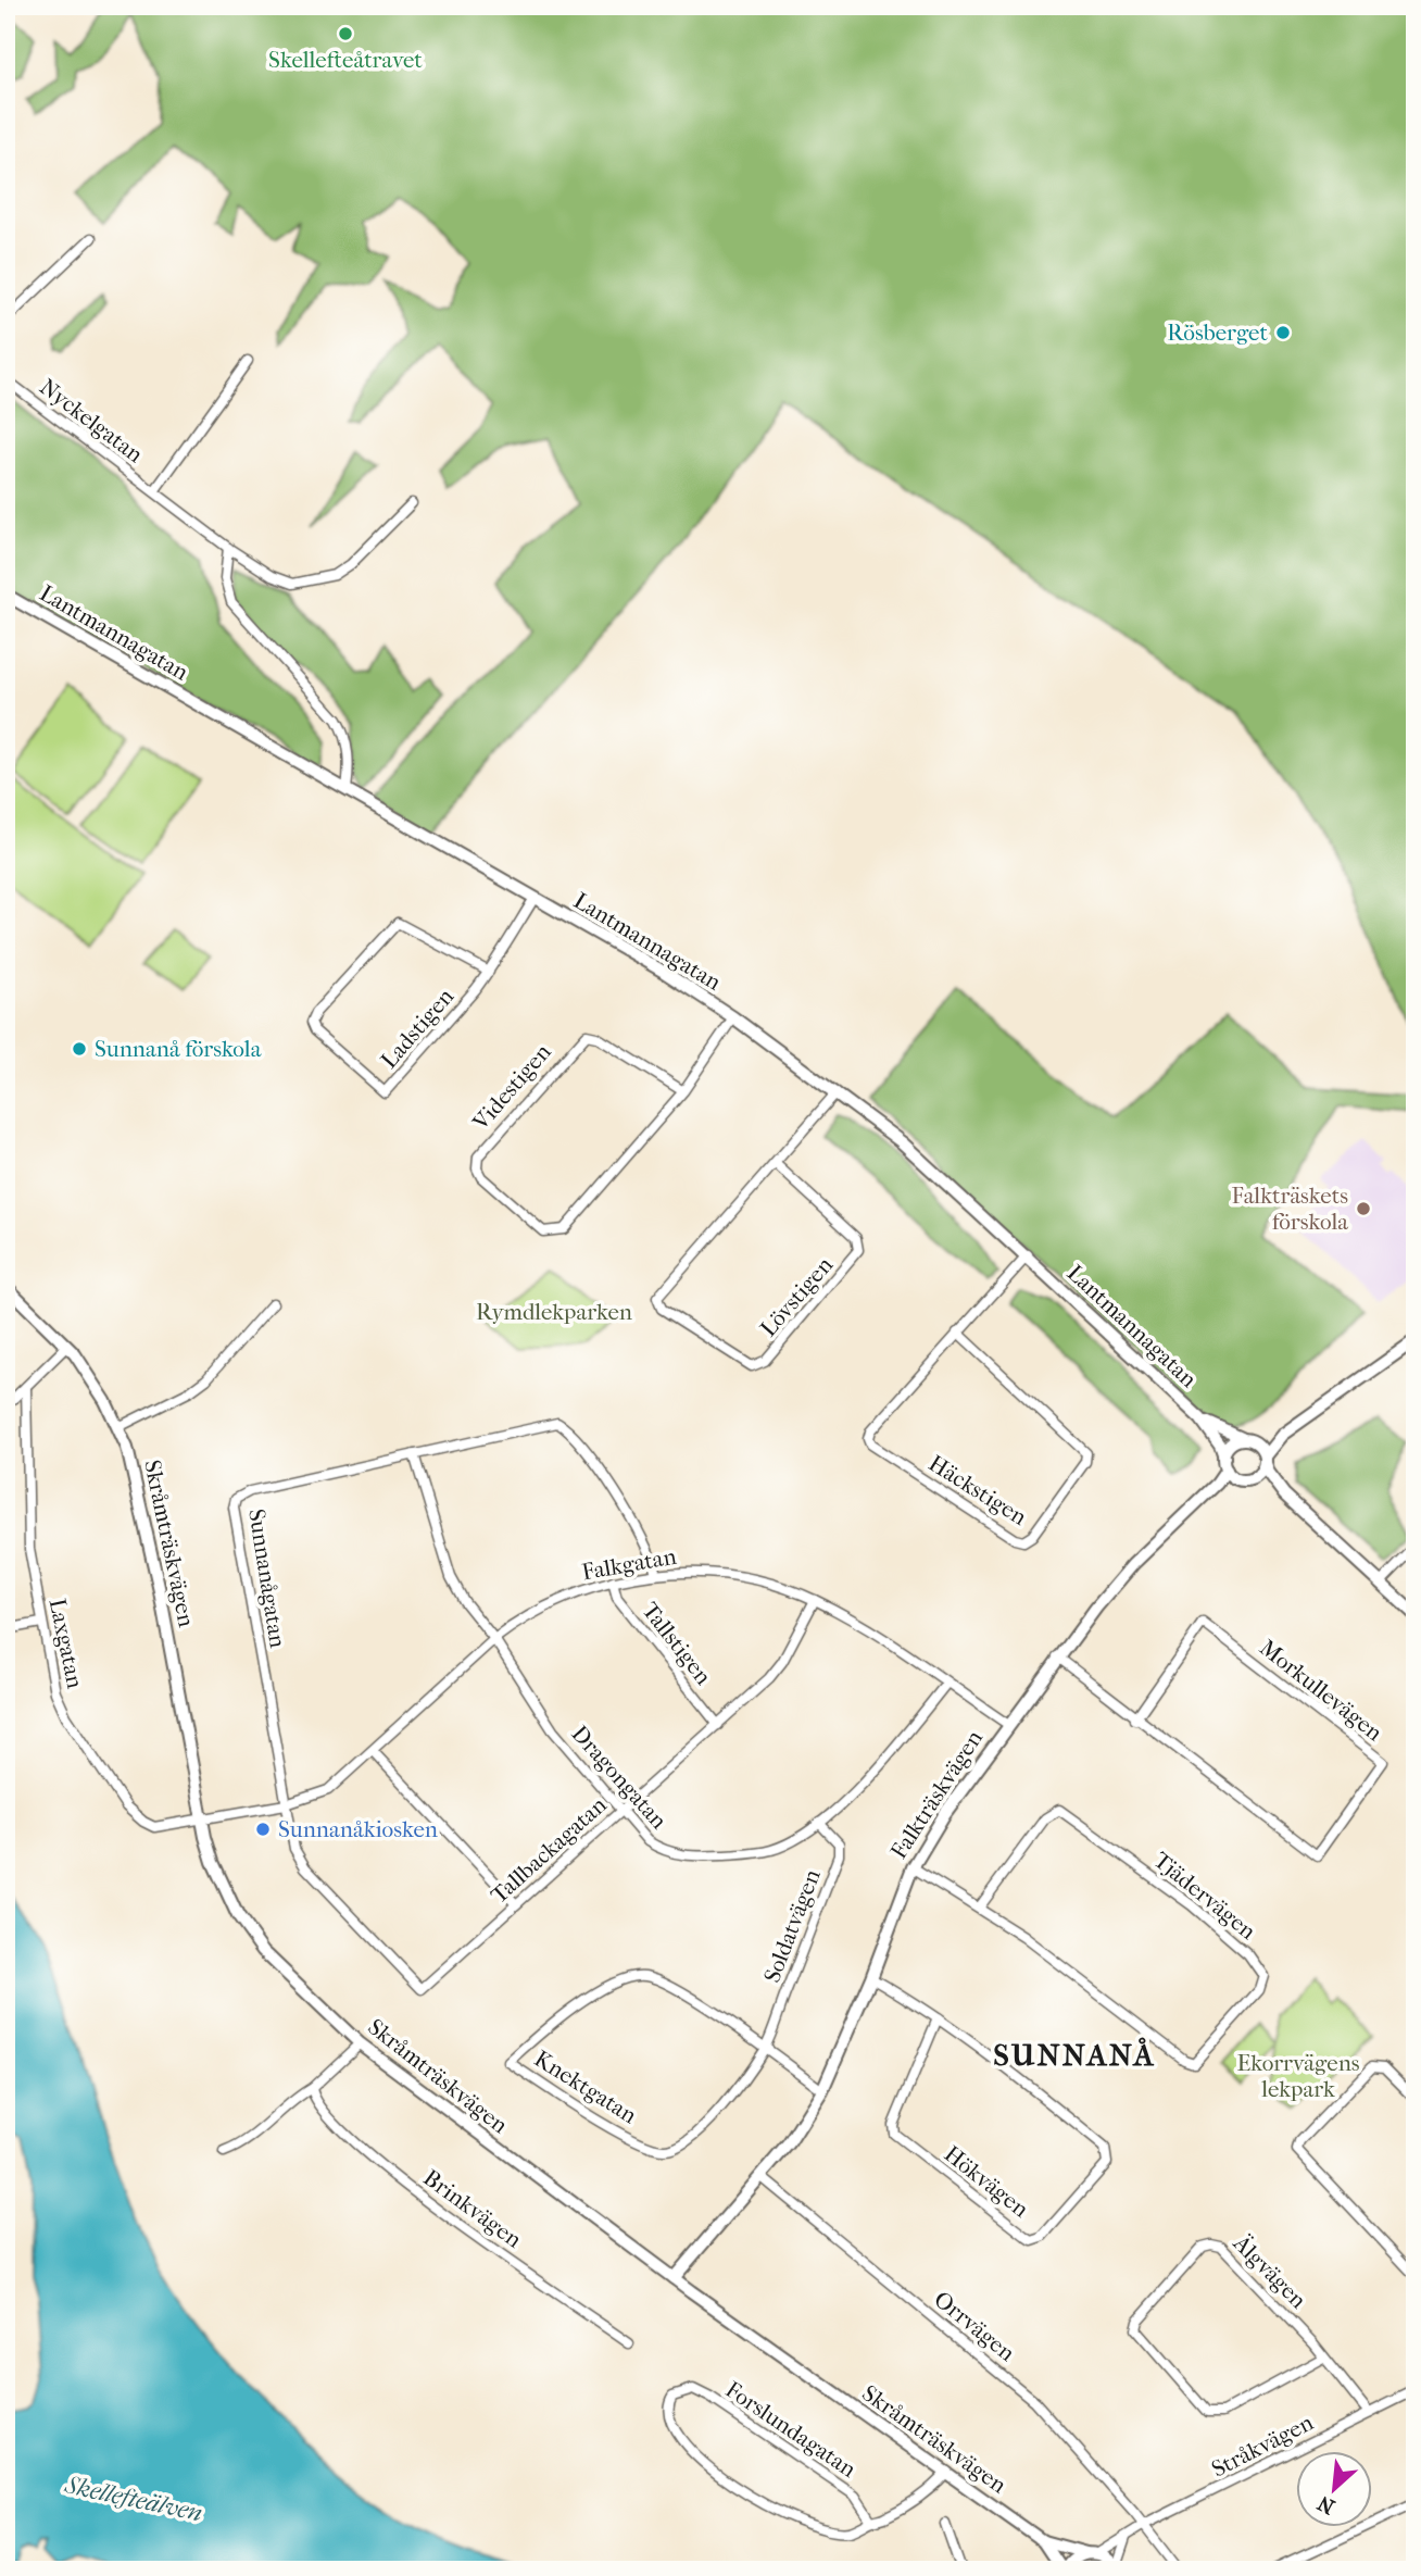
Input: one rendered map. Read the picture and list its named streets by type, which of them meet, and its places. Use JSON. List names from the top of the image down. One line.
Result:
{"streets":{"street":["Nyckelgatan","Lantmannagatan","Ladstigen","Videstigen","Lövstigen","Häckstigen","Skråmträskvägen","Falkgatan","Sunnanågatan","Laxgatan","Tallstigen","Morkullevägen","Dragongatan","Falkträskvägen","Tallbackagatan","Tjädervägen","Soldatvägen","Knektgatan","Hökvägen","Brinkvägen","Älgvägen","Orrvägen","Forslundagatan","Stråkvägen"]},"crossings":[["Lantmannagatan","Ladstigen"],["Lantmannagatan","Videstigen"],["Lantmannagatan","Lövstigen"],["Lantmannagatan","Häckstigen"],["Lantmannagatan","Falkträskvägen"],["Skråmträskvägen","Falkgatan"],["Skråmträskvägen","Laxgatan"],["Skråmträskvägen","Falkträskvägen"],["Skråmträskvägen","Forslundagatan"],["Skråmträskvägen","Stråkvägen"],["Falkgatan","Sunnanågatan"],["Falkgatan","Laxgatan"],["Falkgatan","Tallstigen"],["Falkgatan","Dragongatan"],["Falkgatan","Falkträskvägen"],["Falkgatan","Tallbackagatan"],["Sunnanågatan","Dragongatan"],["Sunnanågatan","Tallbackagatan"],["Tallstigen","Tallbackagatan"],["Morkullevägen","Falkträskvägen"],["Dragongatan","Tallbackagatan"],["Dragongatan","Soldatvägen"],["Falkträskvägen","Tjädervägen"],["Falkträskvägen","Knektgatan"],["Falkträskvägen","Hökvägen"],["Falkträskvägen","Orrvägen"],["Soldatvägen","Knektgatan"],["Älgvägen","Stråkvägen"],["Orrvägen","Stråkvägen"]],"districts":["SUNNANÅ"],"water":["Skellefteälven"],"parks":["Rymdlekparken","Ekorrvägens lekpark"],"places":["Skellefteåtravet","Rösberget","Sunnanå förskola","Falkträskets förskola","Sunnanåkiosken"],"north":"bottom left"}
